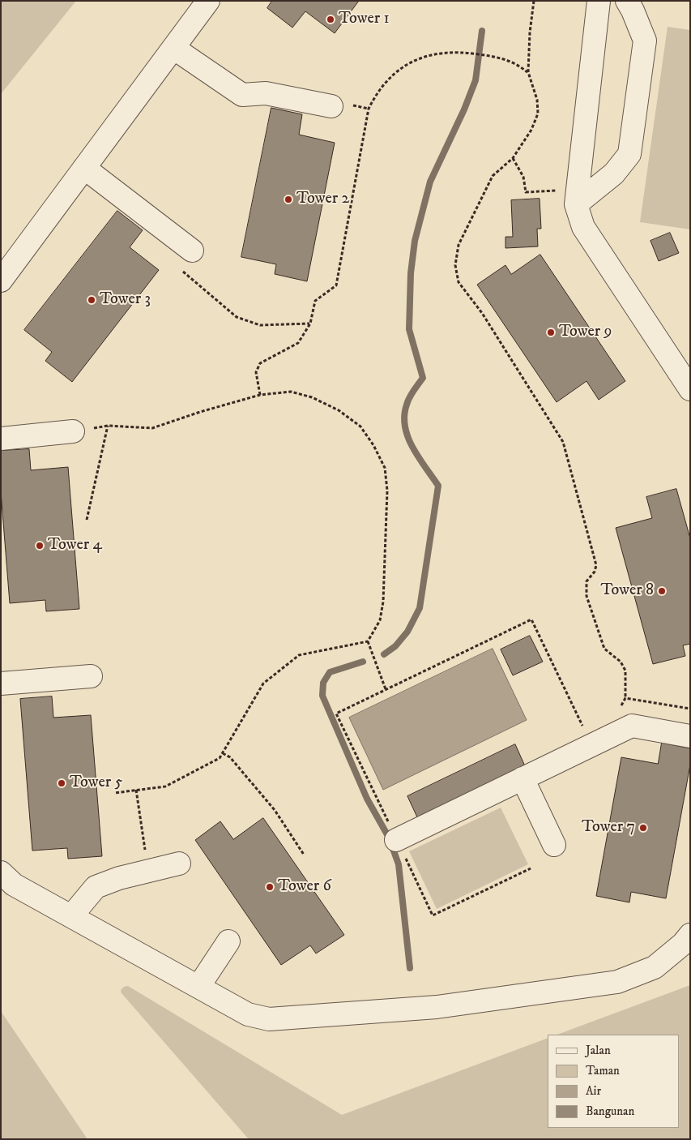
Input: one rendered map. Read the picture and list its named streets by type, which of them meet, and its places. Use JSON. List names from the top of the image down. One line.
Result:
{"places":["Tower 1","Tower 2","Tower 3","Tower 9","Tower 4","Tower 8","Tower 5","Tower 7","Tower 6"],"legend":["Jalan","Taman","Air","Bangunan"]}
